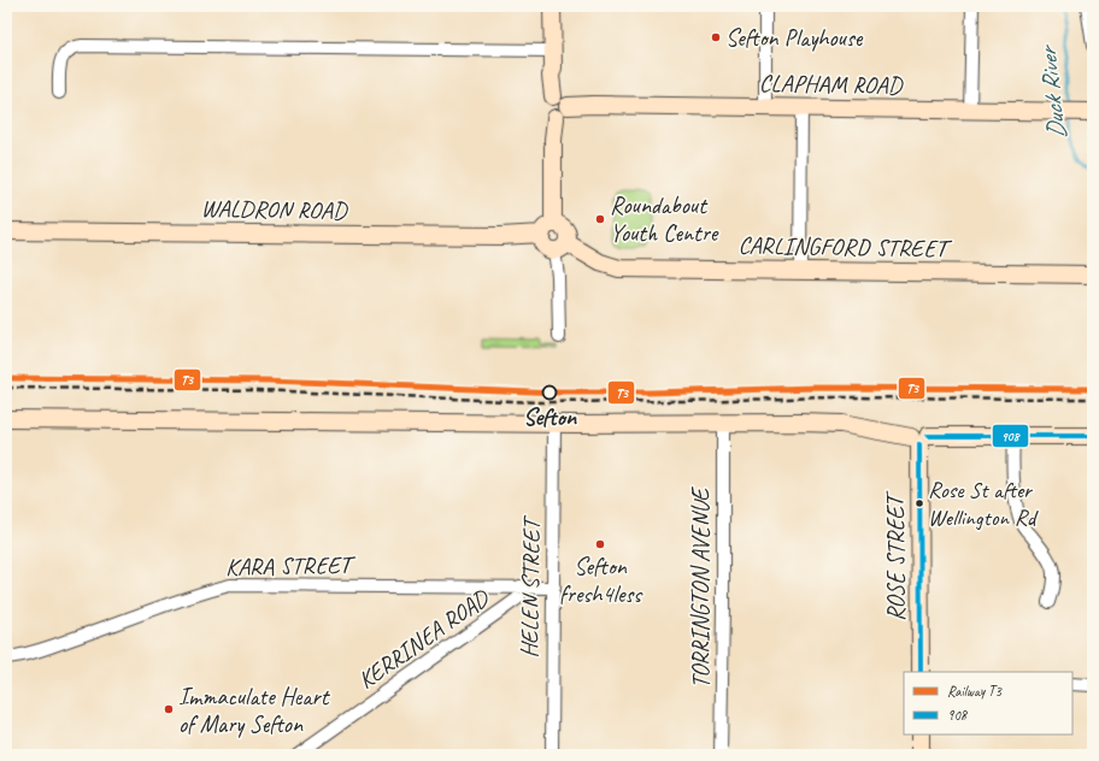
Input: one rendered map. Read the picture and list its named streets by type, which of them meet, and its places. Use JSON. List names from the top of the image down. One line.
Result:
{"streets":{"street":["CLAPHAM ROAD","WALDRON ROAD","CARLINGFORD STREET","ROSE STREET","KARA STREET","HELEN STREET","TORRINGTON AVENUE","KERRINEA ROAD"]},"crossings":[["WALDRON ROAD","CARLINGFORD STREET"],["KARA STREET","HELEN STREET"],["KARA STREET","KERRINEA ROAD"]],"water":["Duck River"],"places":["Sefton Playhouse","Roundabout Youth Centre","Sefton","Rose St after Wellington Rd","Sefton fresh4less","Immaculate Heart of Mary Sefton"],"lines":["rail line T3","transit line 908"],"legend":["Railway T3","908"]}
